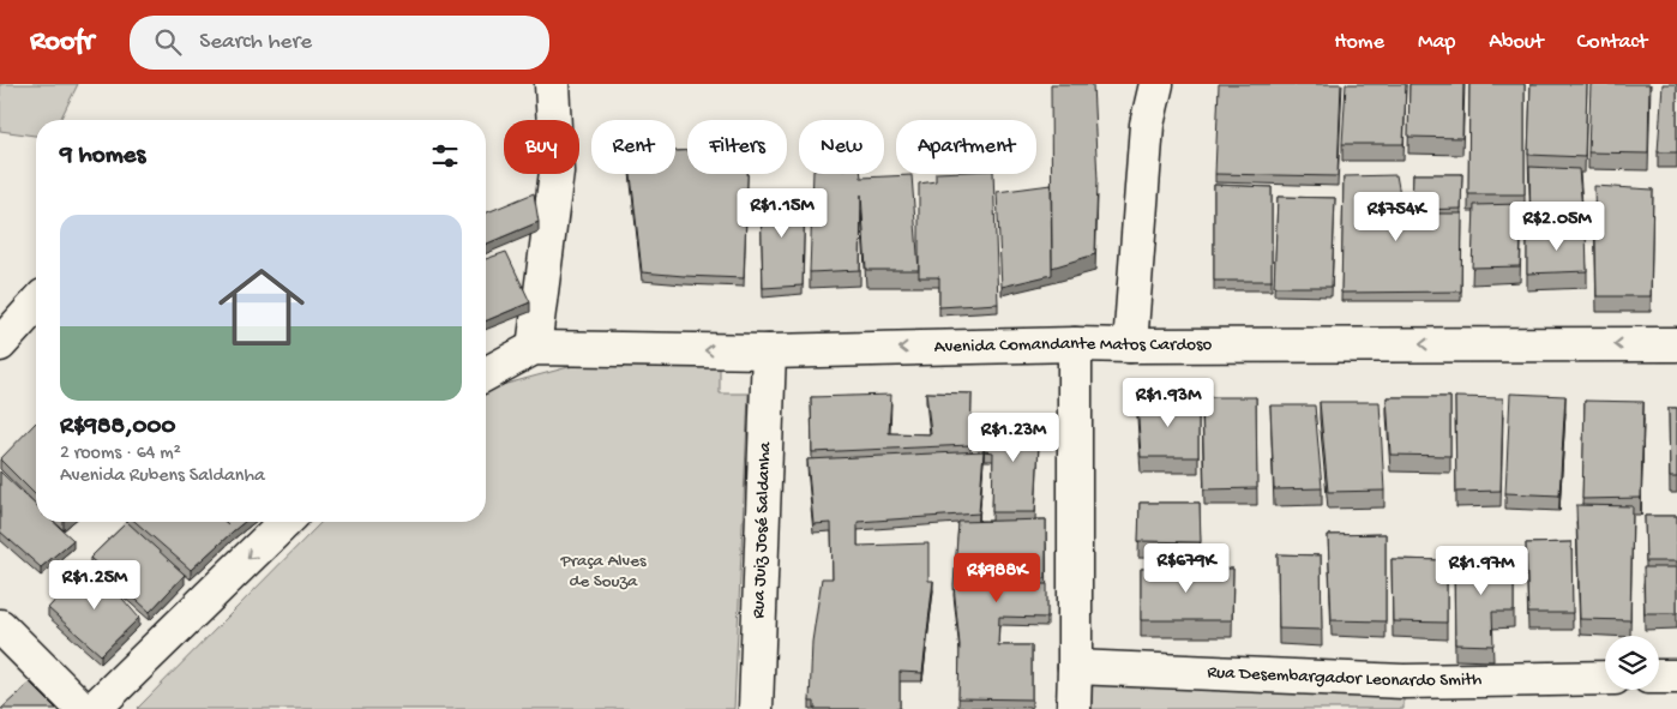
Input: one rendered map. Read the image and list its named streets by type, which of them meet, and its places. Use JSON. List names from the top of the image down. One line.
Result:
{"streets":{"street":["Avenida Comandante Matos Cardoso","Rua Juiz José Saldanha","Rua Desembargador Leonardo Smith"]},"crossings":[["Avenida Comandante Matos Cardoso","Rua Juiz José Saldanha"]],"one_way":["Avenida Comandante Matos Cardoso"],"parks":["Praça Alves de Souza"],"page":{"header":"Roofr","search":"Search here","nav":["Home","Map","About","Contact"],"chip":["Buy","Rent","Filters","New","Apartment"],"heading":"9 homes","price":["R$1.15M","R$754K","R$2.05M","R$1.93M","R$1.23M","R$679K","R$1.97M","R$988K","R$1.25M"],"list":[{"name":"R$988,000","note":"2 rooms · 64 m² · Avenida Rubens Saldanha"}]}}
